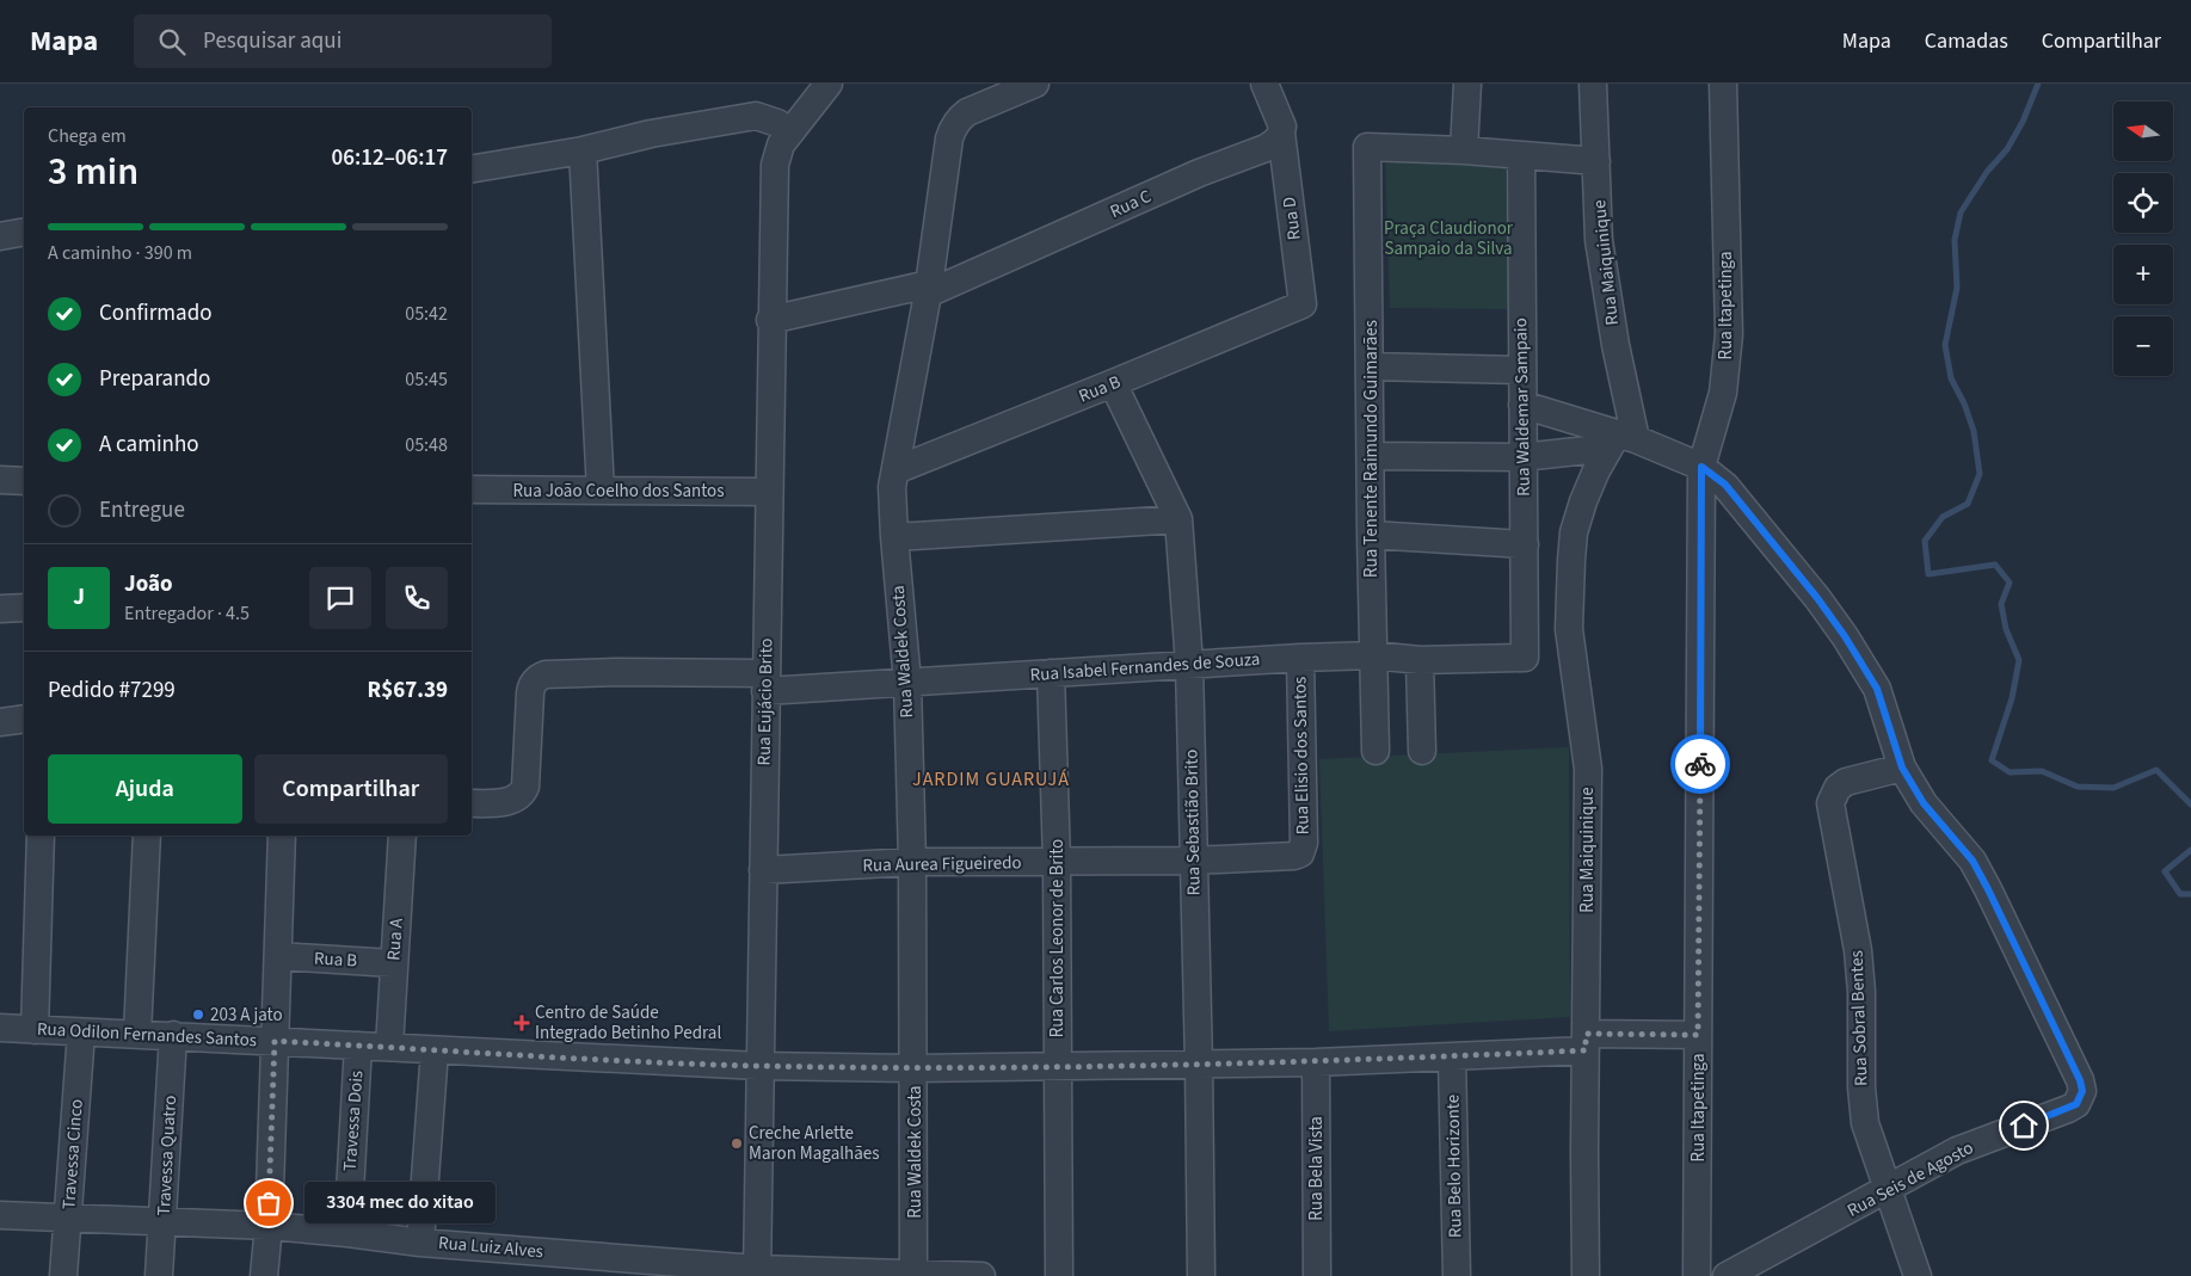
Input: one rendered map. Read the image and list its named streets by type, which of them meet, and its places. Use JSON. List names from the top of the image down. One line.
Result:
{"streets":{"street":["Rua C","Rua D","Rua Maiquinique","Rua Itapetinga","Rua B","Rua Waldemar Sampaio","Rua Tenente Raimundo Guimarães","Rua João Coelho dos Santos","Rua Waldek Costa","Rua Isabel Fernandes de Souza","Rua Eujácio Brito","Rua Elisio dos Santos","Rua Sebastião Brito","Rua Aurea Figueiredo","Rua Carlos Leonor de Brito","Rua A","Rua Sobral Bentes","Rua Odilon Fernandes Santos","Travessa Dois","Travessa Cinco","Travessa Quatro","Rua Belo Horizonte","Rua Bela Vista","Rua Seis de Agosto","Rua Luiz Alves"]},"crossings":[["Rua C","Rua D"],["Rua C","Rua Waldek Costa"],["Rua C","Rua Eujácio Brito"],["Rua D","Rua B"],["Rua Maiquinique","Rua Odilon Fernandes Santos"],["Rua Itapetinga","Rua Odilon Fernandes Santos"],["Rua B","Rua Waldek Costa"],["Rua B","Rua Sebastião Brito"],["Rua B","Rua A"],["Rua Waldemar Sampaio","Rua Isabel Fernandes de Souza"],["Rua Tenente Raimundo Guimarães","Rua Isabel Fernandes de Souza"],["Rua João Coelho dos Santos","Rua Eujácio Brito"],["Rua Waldek Costa","Rua Isabel Fernandes de Souza"],["Rua Waldek Costa","Rua Aurea Figueiredo"],["Rua Waldek Costa","Rua Odilon Fernandes Santos"],["Rua Waldek Costa","Rua Luiz Alves"],["Rua Isabel Fernandes de Souza","Rua Eujácio Brito"],["Rua Isabel Fernandes de Souza","Rua Elisio dos Santos"],["Rua Isabel Fernandes de Souza","Rua Sebastião Brito"],["Rua Isabel Fernandes de Souza","Rua Carlos Leonor de Brito"],["Rua Eujácio Brito","Rua Aurea Figueiredo"],["Rua Eujácio Brito","Rua Odilon Fernandes Santos"],["Rua Eujácio Brito","Rua Luiz Alves"],["Rua Elisio dos Santos","Rua Sebastião Brito"],["Rua Elisio dos Santos","Rua Aurea Figueiredo"],["Rua Sebastião Brito","Rua Aurea Figueiredo"],["Rua Sebastião Brito","Rua Odilon Fernandes Santos"],["Rua Aurea Figueiredo","Rua Carlos Leonor de Brito"],["Rua Carlos Leonor de Brito","Rua Odilon Fernandes Santos"],["Rua A","Rua Odilon Fernandes Santos"],["Rua Sobral Bentes","Rua Seis de Agosto"],["Rua Odilon Fernandes Santos","Travessa Dois"],["Rua Odilon Fernandes Santos","Travessa Cinco"],["Rua Odilon Fernandes Santos","Travessa Quatro"],["Rua Odilon Fernandes Santos","Rua Belo Horizonte"],["Rua Odilon Fernandes Santos","Rua Bela Vista"],["Travessa Dois","Rua Luiz Alves"],["Travessa Cinco","Rua Luiz Alves"],["Travessa Quatro","Rua Luiz Alves"]],"districts":["JARDIM GUARUJÁ"],"parks":["Praça Claudionor Sampaio da Silva"],"places":{"other":["203 A jato","Creche Arlette Maron Magalhães","3304 mec do xitao"],"health":["Centro de Saúde Integrado Betinho Pedral"]},"north":"left","page":{"header":"Mapa","search":"Pesquisar aqui","nav":["Mapa","Camadas","Compartilhar"],"map_buttons":["+","−"],"heading":["3 min","Chega em","06:12–06:17"],"panel":["João","Entregador · 4.5","Pedido #7299","R$67.39"],"bar":"A caminho · 390 m","list":[["Confirmado","05:42"],["Preparando","05:45"],["A caminho","05:48"],"Entregue"],"round":"J","buttons":["Ajuda","Compartilhar"],"bubble":"3304 mec do xitao"}}
